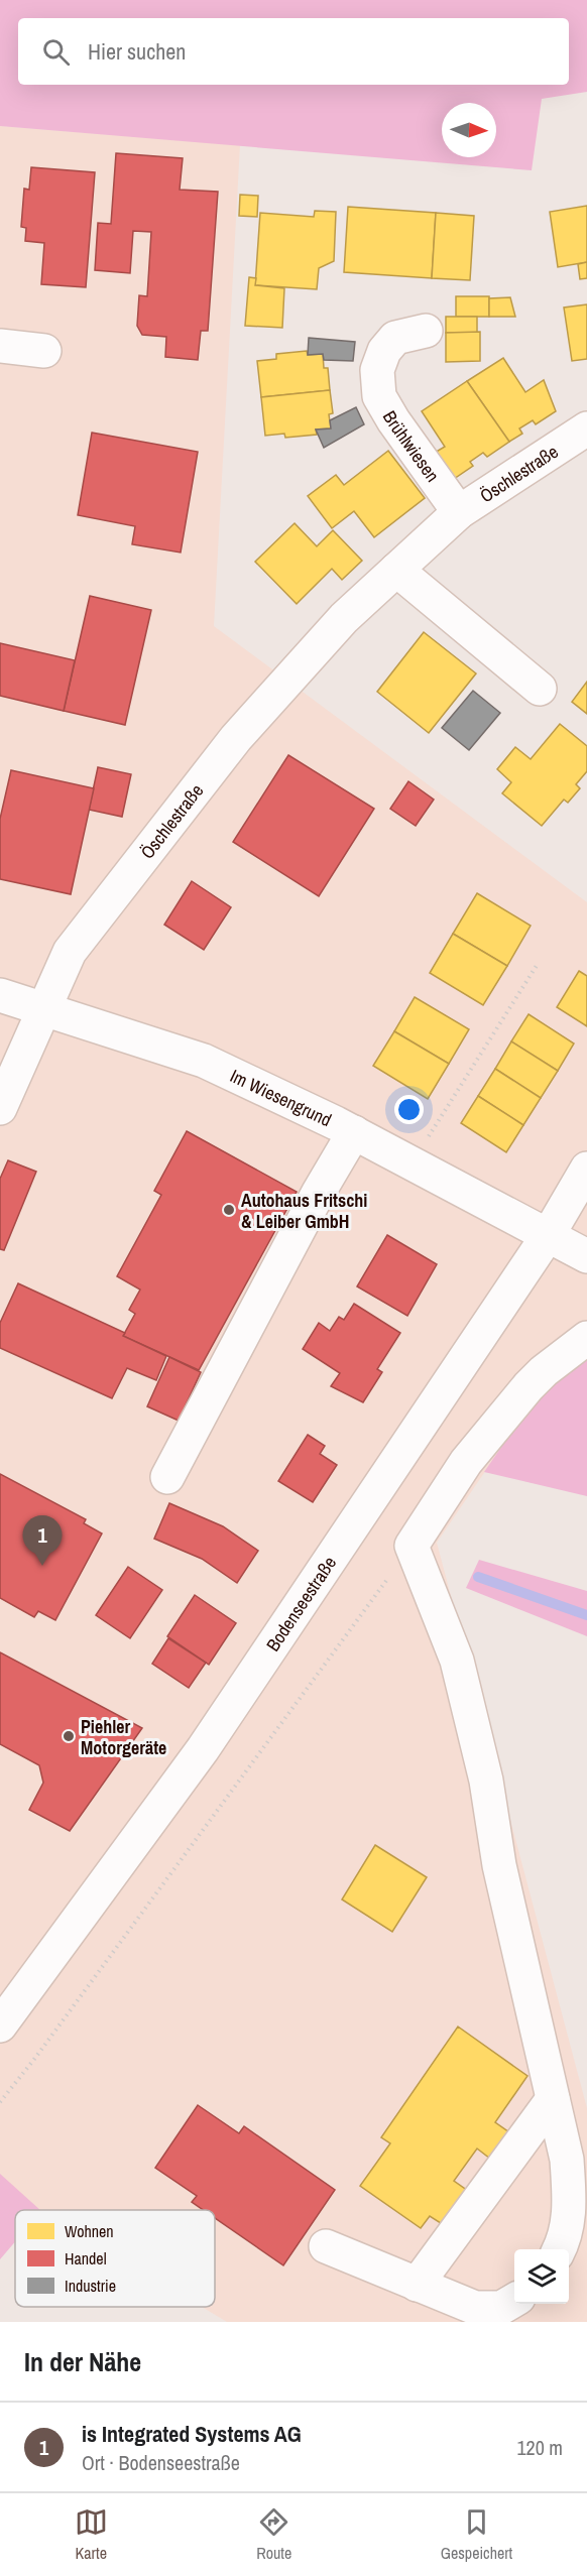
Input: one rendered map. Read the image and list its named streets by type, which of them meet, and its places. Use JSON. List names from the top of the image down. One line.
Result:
{"streets":{"street":["Brühlwiesen","Öschlestraße","Im Wiesengrund","Bodenseestraße"]},"crossings":[["Brühlwiesen","Öschlestraße"],["Öschlestraße","Im Wiesengrund"],["Im Wiesengrund","Bodenseestraße"]],"places":["Autohaus Fritschi & Leiber GmbH","Piehler Motorgeräte"],"legend":["Wohnen","Handel","Industrie"],"north":"right","page":{"search":"Hier suchen","pins":"1","heading":"In der Nähe","list":[{"mark":"1","name":"is Integrated Systems AG","note":"Ort · Bodenseestraße","value":"120 m"}],"nav":["Karte","Route","Gespeichert"]}}
